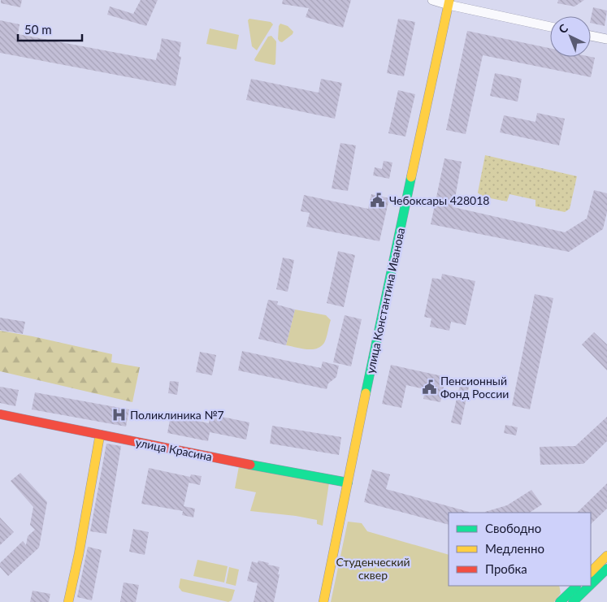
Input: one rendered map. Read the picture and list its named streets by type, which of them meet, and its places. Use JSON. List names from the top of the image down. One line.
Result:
{"streets":{"street":["улица Константина Иванова","улица Красина"]},"crossings":[["улица Константина Иванова","улица Красина"]],"parks":["Студенческий сквер"],"places":{"public building":["Чебоксары 428018","Пенсионный Фонд России"],"hospital":["Поликлиника №7"]},"legend":["Свободно","Медленно","Пробка"],"scale_bar":"50 m","north":"top left"}
